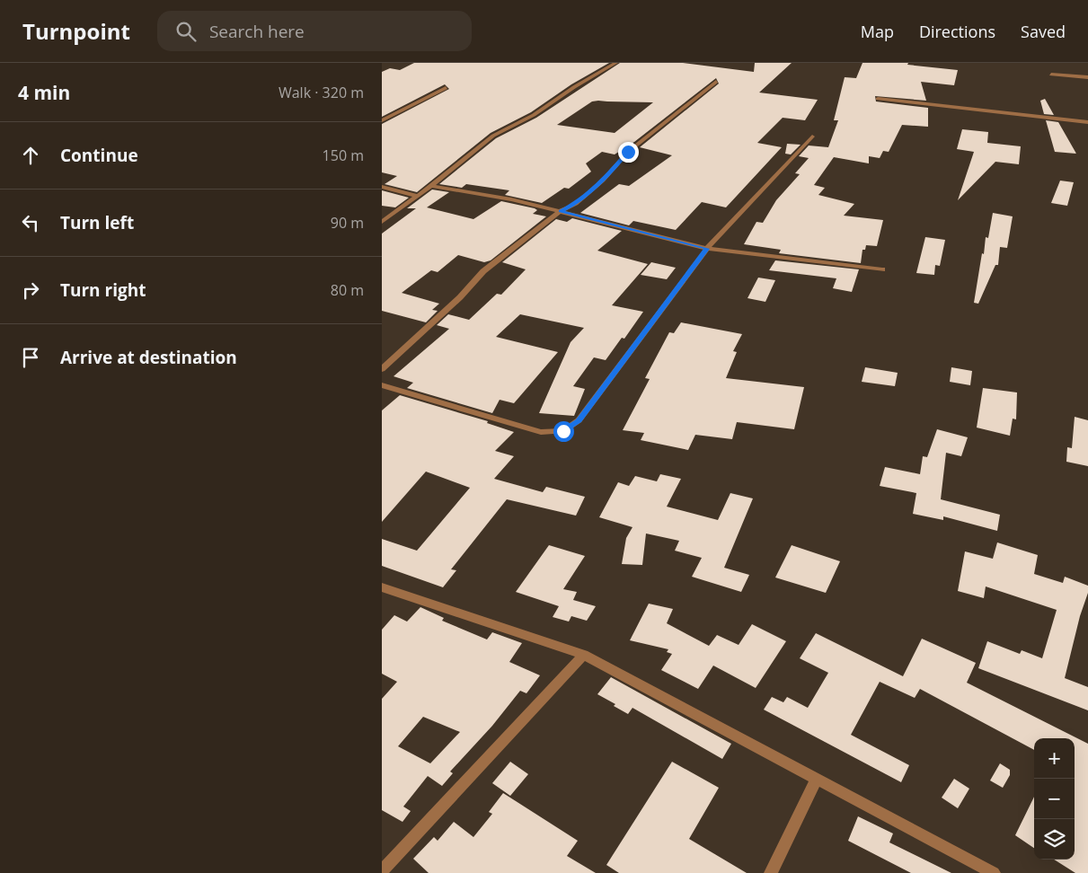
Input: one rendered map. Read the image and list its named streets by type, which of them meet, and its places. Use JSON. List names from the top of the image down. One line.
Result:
{"page":{"header":"Turnpoint","search":"Search here","nav":["Map","Directions","Saved"],"heading":["4 min","Walk · 320 m"],"list":[["Continue","150 m"],["Turn left","90 m"],["Turn right","80 m"],"Arrive at destination"],"map_buttons":["+","−"]}}
